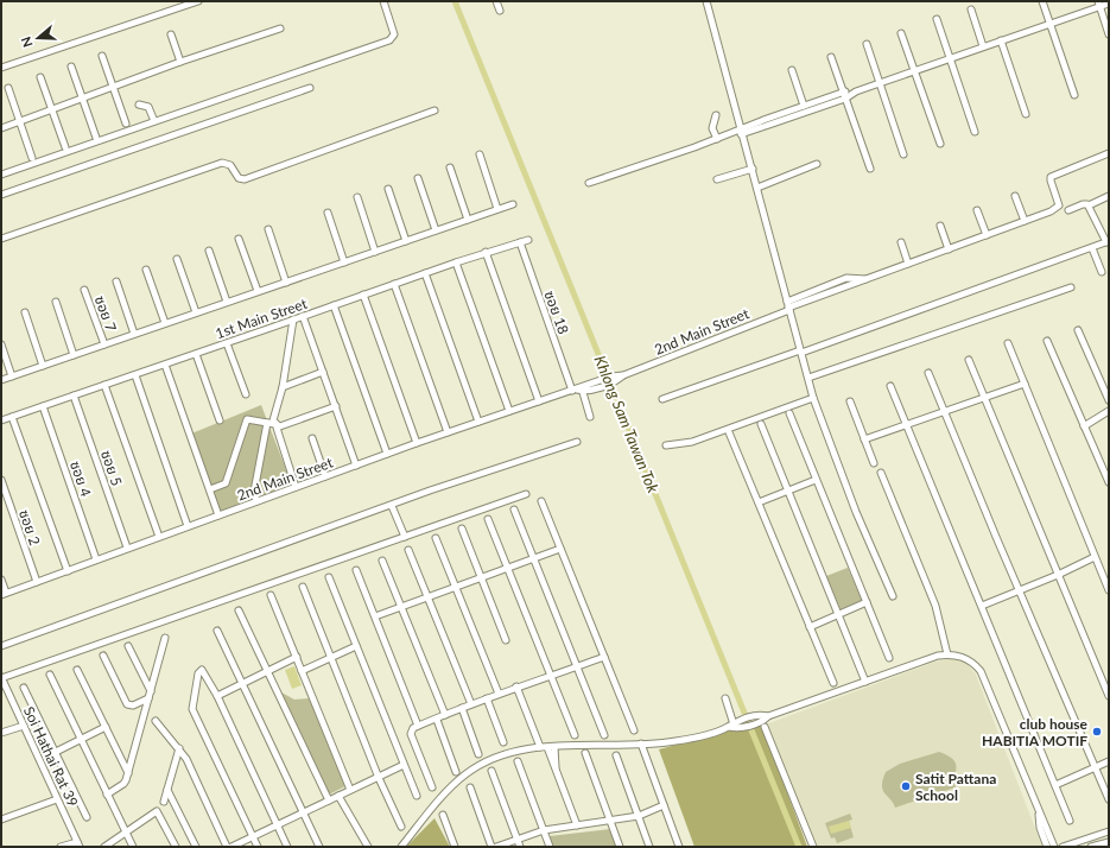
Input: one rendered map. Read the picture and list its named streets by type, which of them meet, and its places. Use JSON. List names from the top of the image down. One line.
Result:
{"streets":{"street":["ซอย 18","ซอย 7","1st Main Street","2nd Main Street","ซอย 5","ซอย 4","ซอย 2","Soi Hathai Rat 39"]},"crossings":[["ซอย 18","1st Main Street"],["ซอย 18","2nd Main Street"],["1st Main Street","ซอย 5"],["1st Main Street","ซอย 4"],["2nd Main Street","ซอย 5"],["2nd Main Street","ซอย 4"],["2nd Main Street","ซอย 2"]],"water":["Khlong Sam Tawan Tok"],"places":["club house HABITIA MOTIF","Satit Pattana School"],"north":"left"}
